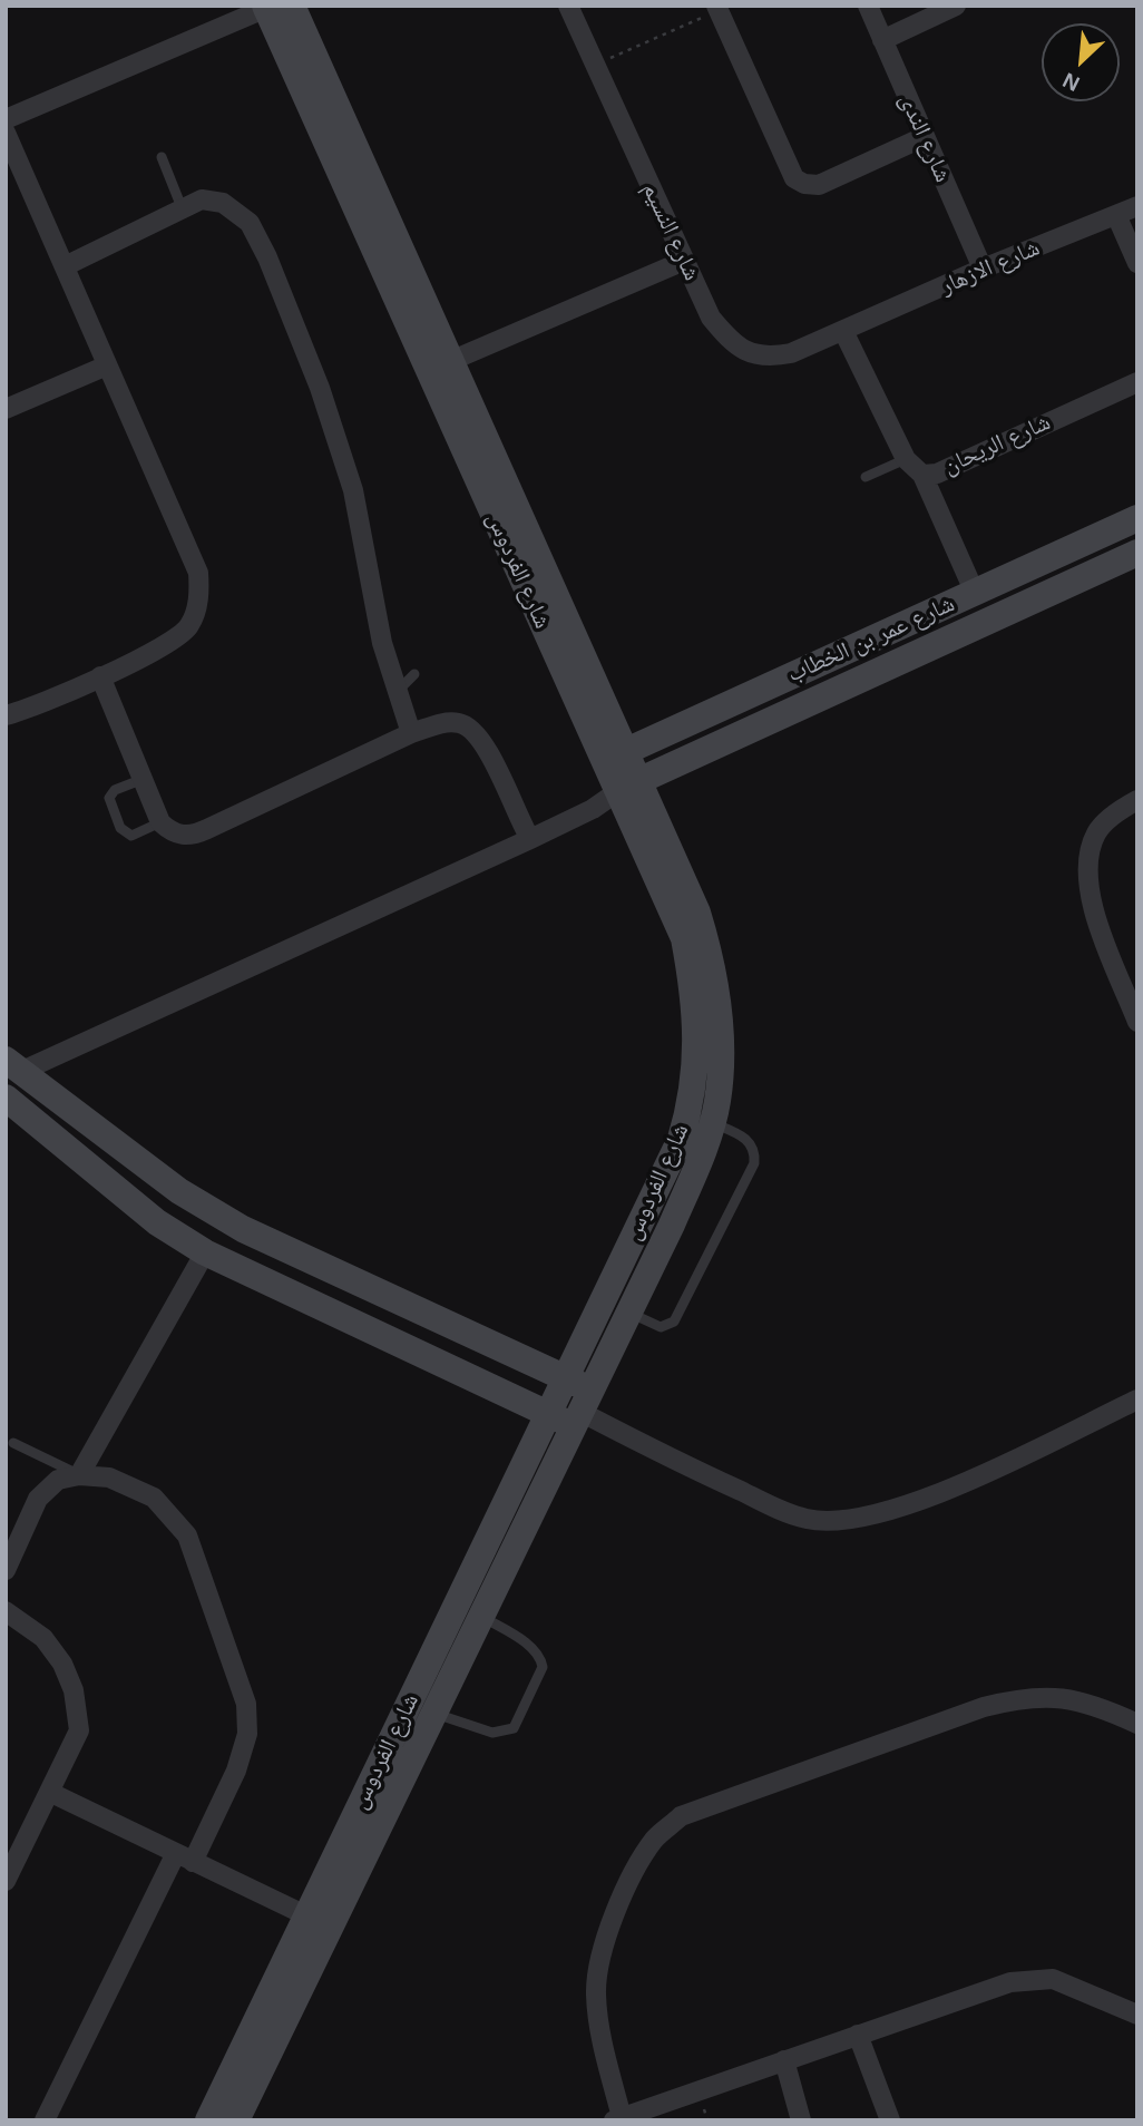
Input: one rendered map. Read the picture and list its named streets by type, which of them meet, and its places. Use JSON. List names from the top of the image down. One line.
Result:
{"streets":{"street":["شارع الندى","شارع النسيم","شارع الازهار","شارع الريحان","شارع الفردوس","شارع عمر بن الخطاب"]},"crossings":[["شارع الندى","شارع الازهار"],["شارع النسيم","شارع الازهار"],["شارع النسيم","شارع الريحان"],["شارع الازهار","شارع الريحان"],["شارع الفردوس","شارع عمر بن الخطاب"]],"north":"bottom left"}
